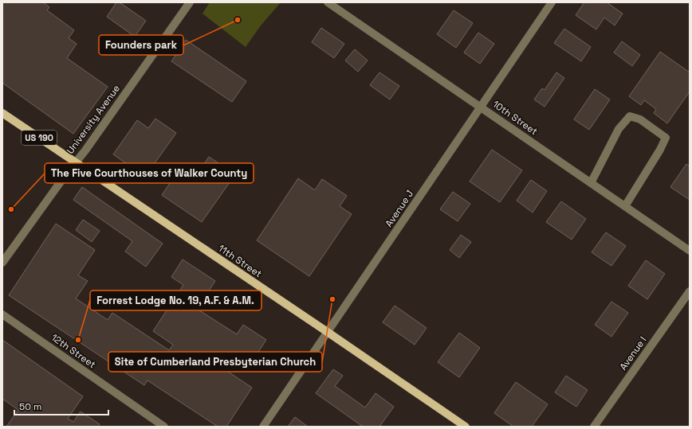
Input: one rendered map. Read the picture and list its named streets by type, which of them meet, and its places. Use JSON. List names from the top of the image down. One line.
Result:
{"streets":{"main road":["US 190","11th Street"],"street":["10th Street","University Avenue","Avenue J","12th Street","Avenue I"]},"crossings":[["10th Street","Avenue J"],["University Avenue","11th Street"],["Avenue J","11th Street"]],"places":["Founders park","The Five Courthouses of Walker County","Site of Cumberland Presbyterian Church","Forrest Lodge No. 19, A.F. & A.M."],"scale_bar":"50 m"}
